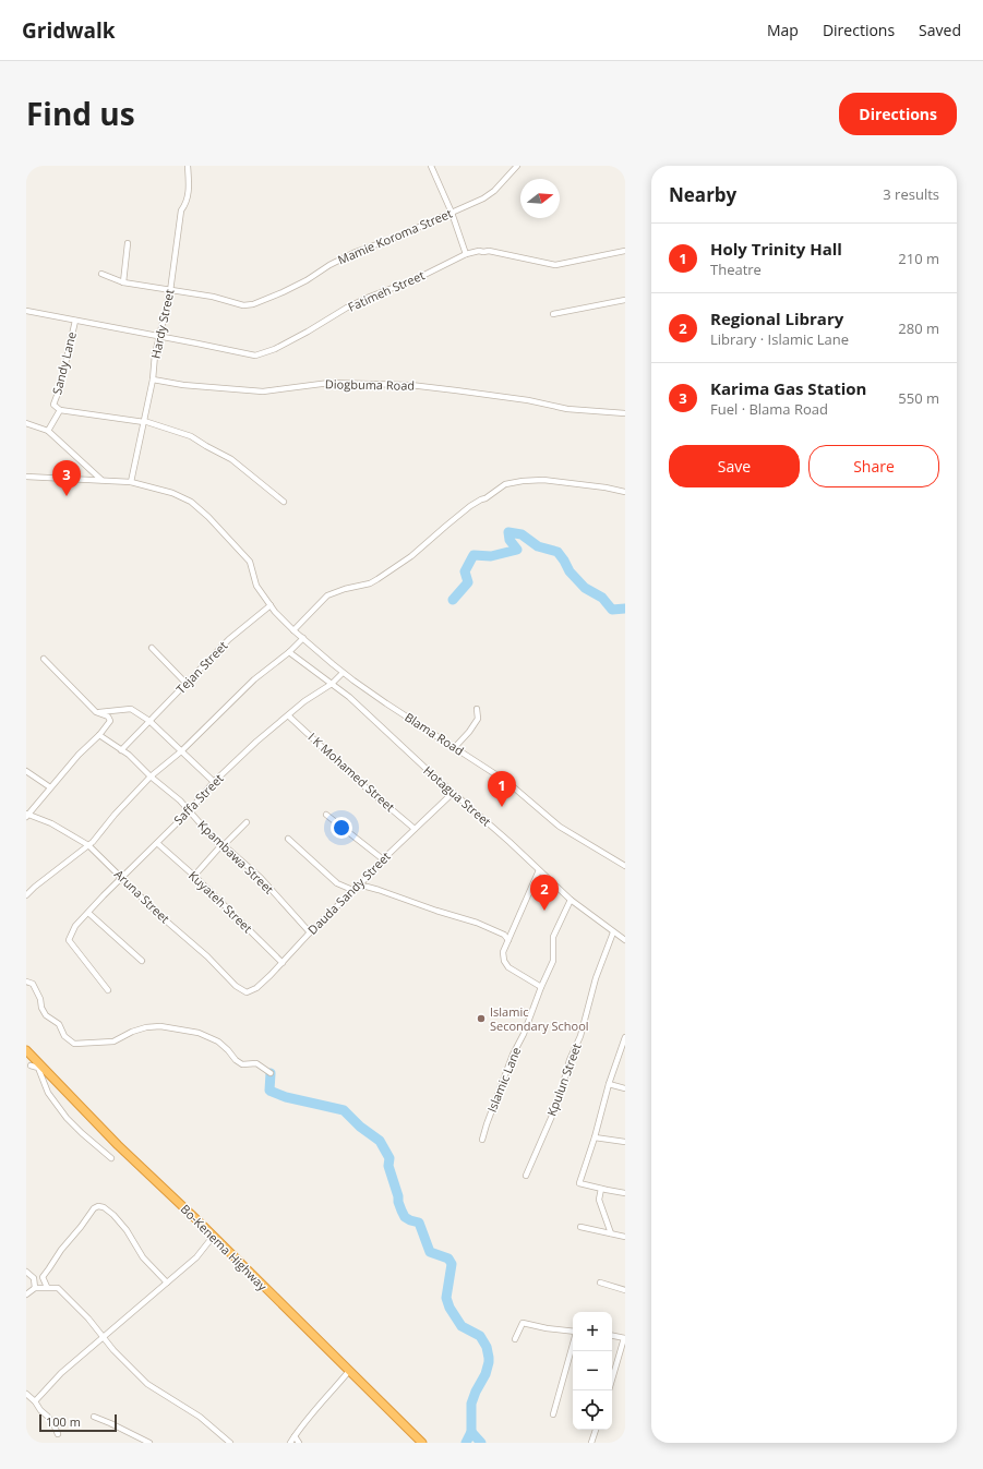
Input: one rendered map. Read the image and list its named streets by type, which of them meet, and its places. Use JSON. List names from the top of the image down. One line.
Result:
{"streets":{"highway":["Bo-Kenema Highway"],"street":["Mamie Koroma Street","Fatimeh Street","Hardy Street","Sandy Lane","Diogbuma Road","Tejan Street","Blama Road","I K Mohamed Street","Hotagua Street","Saffa Street","Kpambawa Street","Dauda Sandy Street","Aruna Street","Kuyateh Street","Islamic Lane","Kpulun Street"]},"crossings":[["Mamie Koroma Street","Hardy Street"],["Fatimeh Street","Hardy Street"],["Fatimeh Street","Sandy Lane"],["Hardy Street","Diogbuma Road"],["Hardy Street","Blama Road"],["Tejan Street","Blama Road"],["Tejan Street","Kpambawa Street"],["Blama Road","Saffa Street"],["I K Mohamed Street","Saffa Street"],["I K Mohamed Street","Dauda Sandy Street"],["Hotagua Street","Saffa Street"],["Hotagua Street","Dauda Sandy Street"],["Hotagua Street","Islamic Lane"],["Hotagua Street","Kpulun Street"],["Saffa Street","Kpambawa Street"],["Saffa Street","Aruna Street"],["Saffa Street","Kuyateh Street"],["Kpambawa Street","Dauda Sandy Street"],["Dauda Sandy Street","Aruna Street"],["Dauda Sandy Street","Kuyateh Street"]],"places":["Islamic Secondary School"],"scale_bar":"100 m","north":"right","page":{"header":"Gridwalk","nav":["Map","Directions","Saved"],"title":"Find us","buttons":["Directions",["Save","Share"]],"heading":["Nearby","3 results"],"list":[{"mark":"1","name":"Holy Trinity Hall","note":"Theatre","value":"210 m"},{"mark":"2","name":"Regional Library","note":"Library · Islamic Lane","value":"280 m"},{"mark":"3","name":"Karima Gas Station","note":"Fuel · Blama Road","value":"550 m"}],"pins":["3","1","2"],"map_buttons":["+","−"],"scale":"100 m"}}
